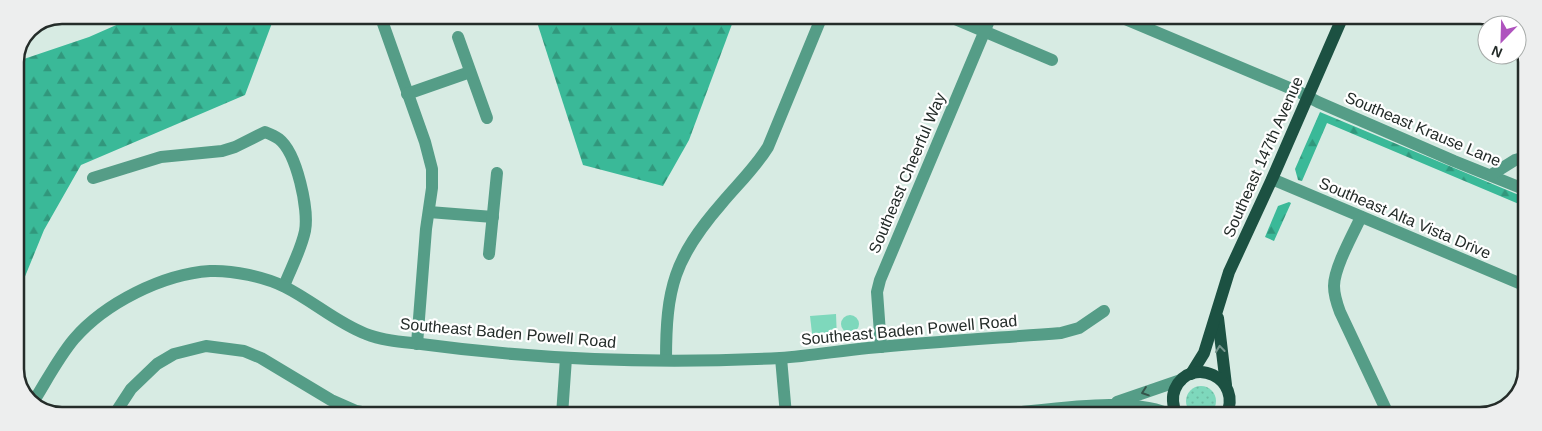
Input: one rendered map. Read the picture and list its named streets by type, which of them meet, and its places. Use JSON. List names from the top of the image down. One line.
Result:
{"streets":{"main road":["Southeast 147th Avenue"],"street":["Southeast Krause Lane","Southeast Cheerful Way","Southeast Alta Vista Drive","Southeast Baden Powell Road"]},"crossings":[["Southeast Krause Lane","Southeast 147th Avenue"],["Southeast 147th Avenue","Southeast Alta Vista Drive"],["Southeast Cheerful Way","Southeast Baden Powell Road"]],"north":"bottom left"}
